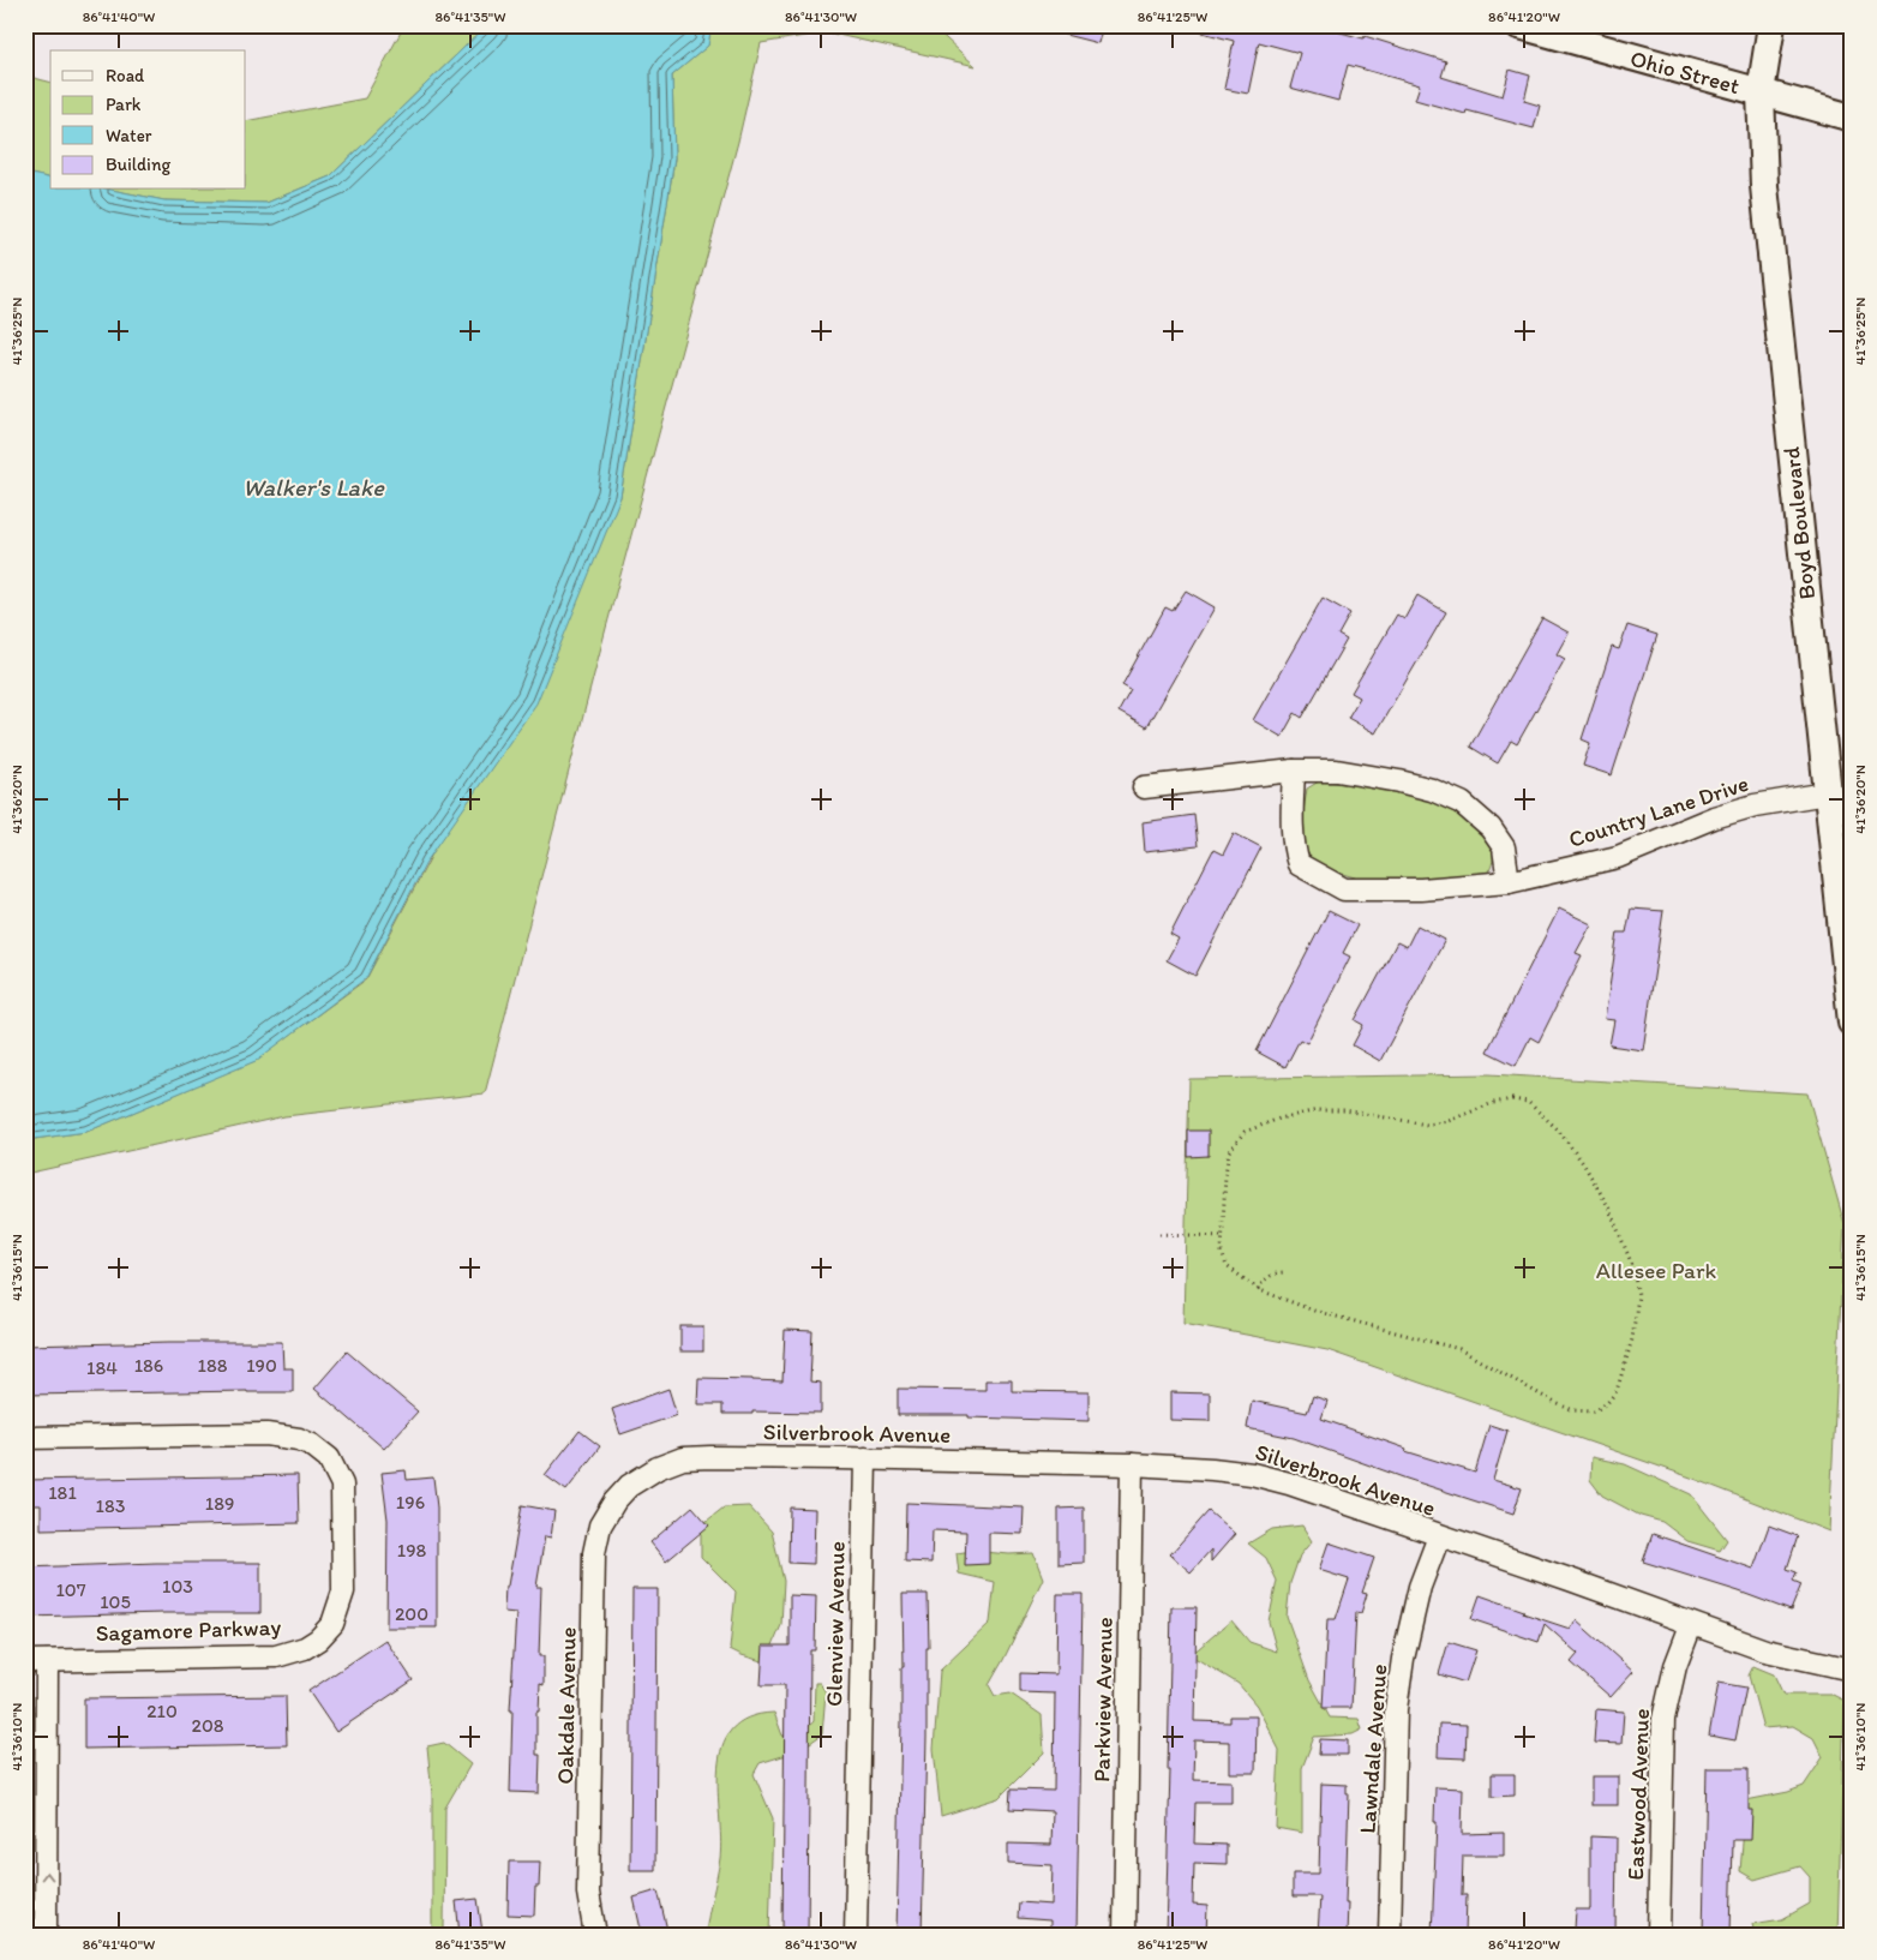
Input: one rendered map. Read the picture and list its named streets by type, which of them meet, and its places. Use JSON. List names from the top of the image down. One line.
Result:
{"streets":{"street":["Ohio Street","Boyd Boulevard","Country Lane Drive","Silverbrook Avenue","Glenview Avenue","Sagamore Parkway","Parkview Avenue","Oakdale Avenue","Lawndale Avenue","Eastwood Avenue"]},"crossings":[["Ohio Street","Boyd Boulevard"],["Boyd Boulevard","Country Lane Drive"],["Silverbrook Avenue","Glenview Avenue"],["Silverbrook Avenue","Parkview Avenue"],["Silverbrook Avenue","Oakdale Avenue"],["Silverbrook Avenue","Lawndale Avenue"],["Silverbrook Avenue","Eastwood Avenue"]],"water":["Walker's Lake"],"parks":["Allesee Park"],"house_numbers":["186","188","190","184","181","196","189","183","198","103","107","105","200","210","208"],"legend":["Road","Park","Water","Building"],"coordinates":["86°41'40\"W","86°41'35\"W","86°41'30\"W","86°41'25\"W","86°41'20\"W","41°36'25\"N","41°36'20\"N","41°36'15\"N","41°36'10\"N"]}
